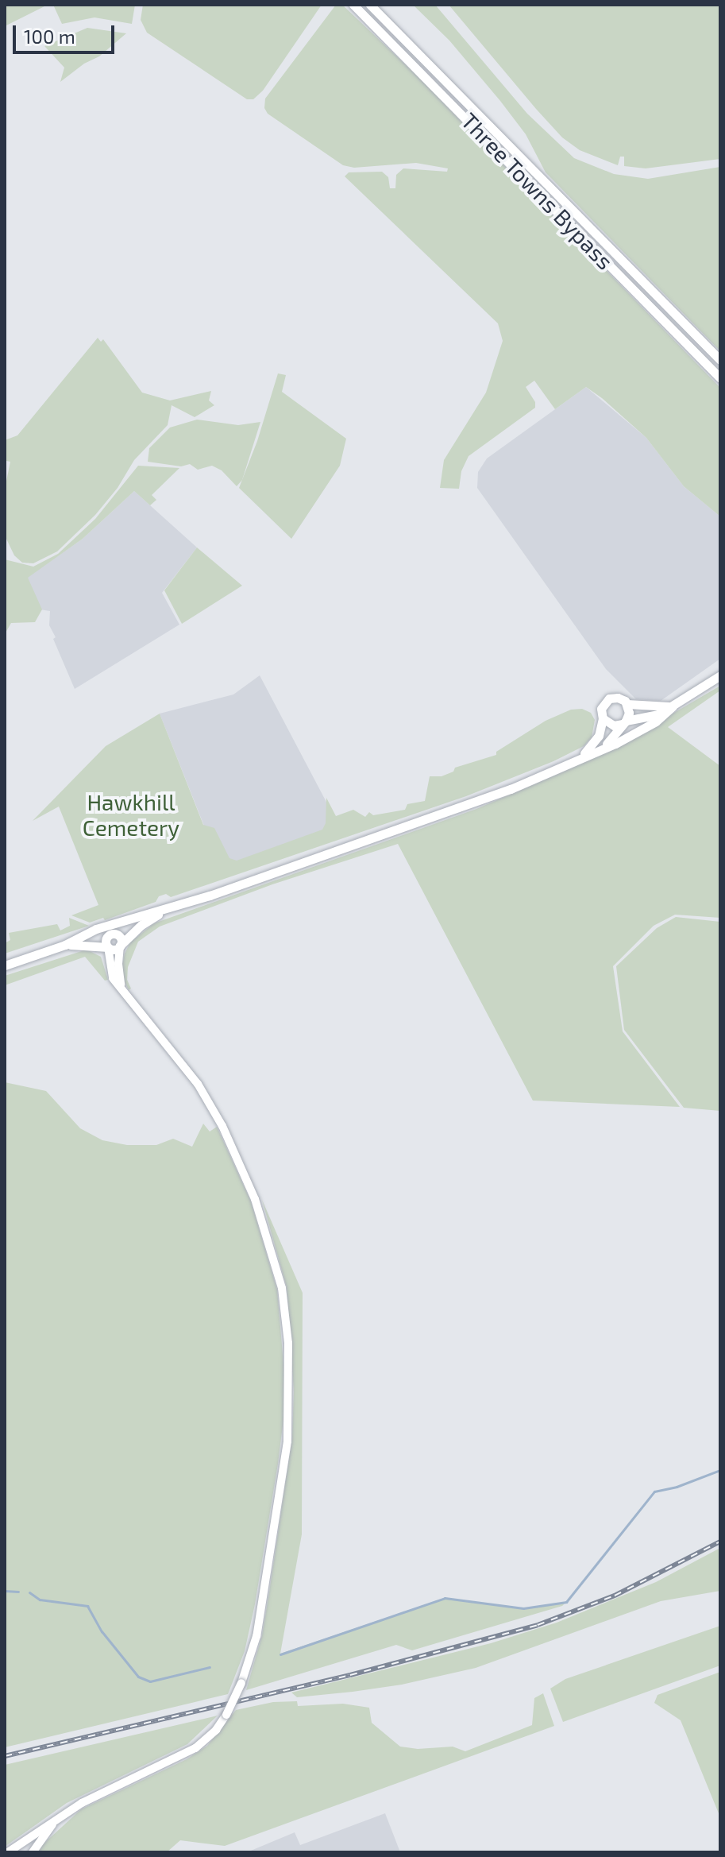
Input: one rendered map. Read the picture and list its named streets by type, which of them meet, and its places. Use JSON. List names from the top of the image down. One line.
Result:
{"streets":{"main road":["Three Towns Bypass"]},"parks":["Hawkhill Cemetery"],"scale_bar":"100 m"}
